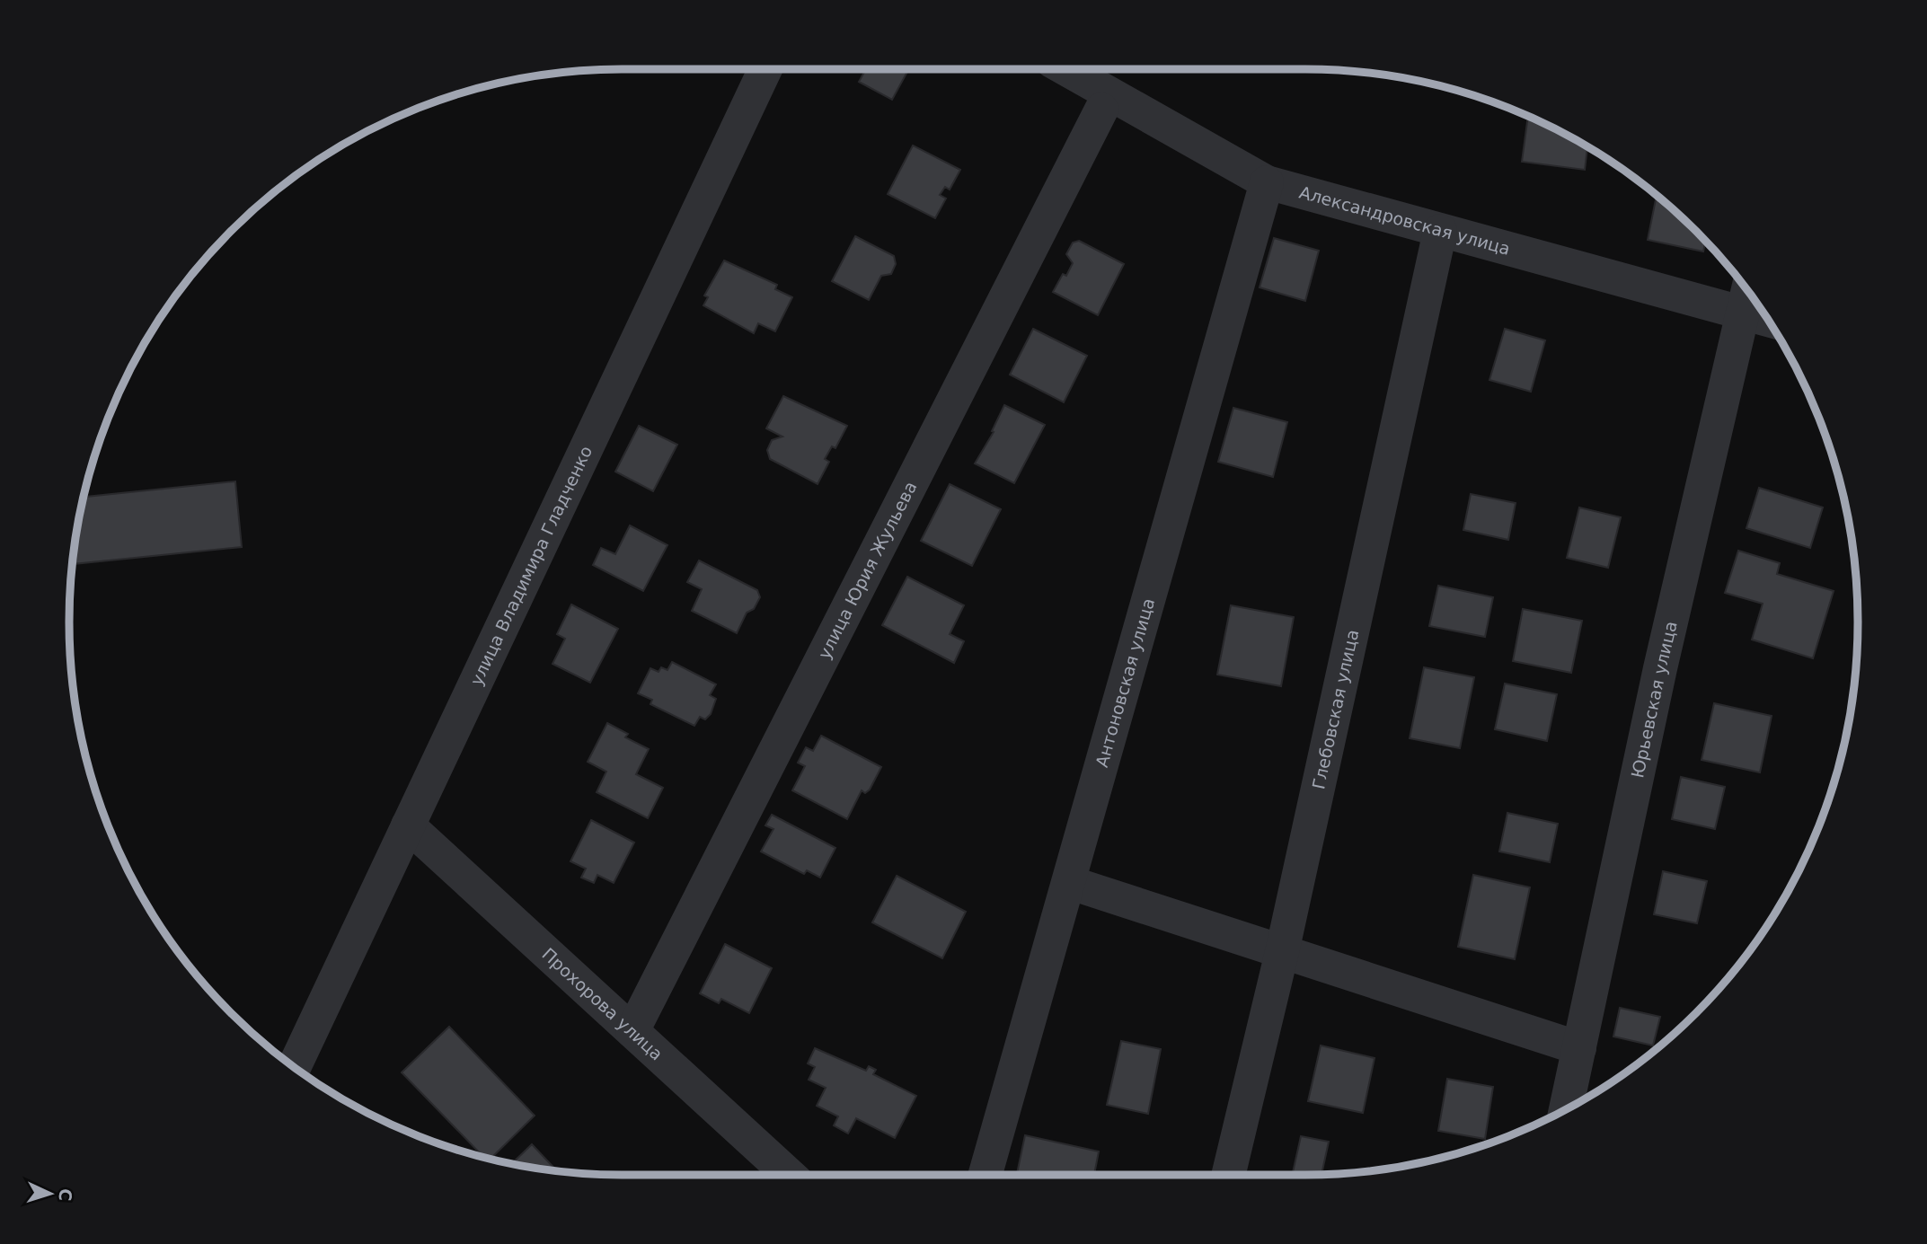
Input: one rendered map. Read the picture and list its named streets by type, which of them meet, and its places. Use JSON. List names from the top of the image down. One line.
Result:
{"streets":{"street":["Александровская улица","улица Владимира Гладченко","улица Юрия Жульева","Антоновская улица","Юрьевская улица","Глебовская улица","Прохорова улица"]},"crossings":[["Александровская улица","Антоновская улица"],["Александровская улица","Юрьевская улица"],["Александровская улица","Глебовская улица"],["улица Владимира Гладченко","Прохорова улица"],["улица Юрия Жульева","Прохорова улица"]],"north":"right"}
